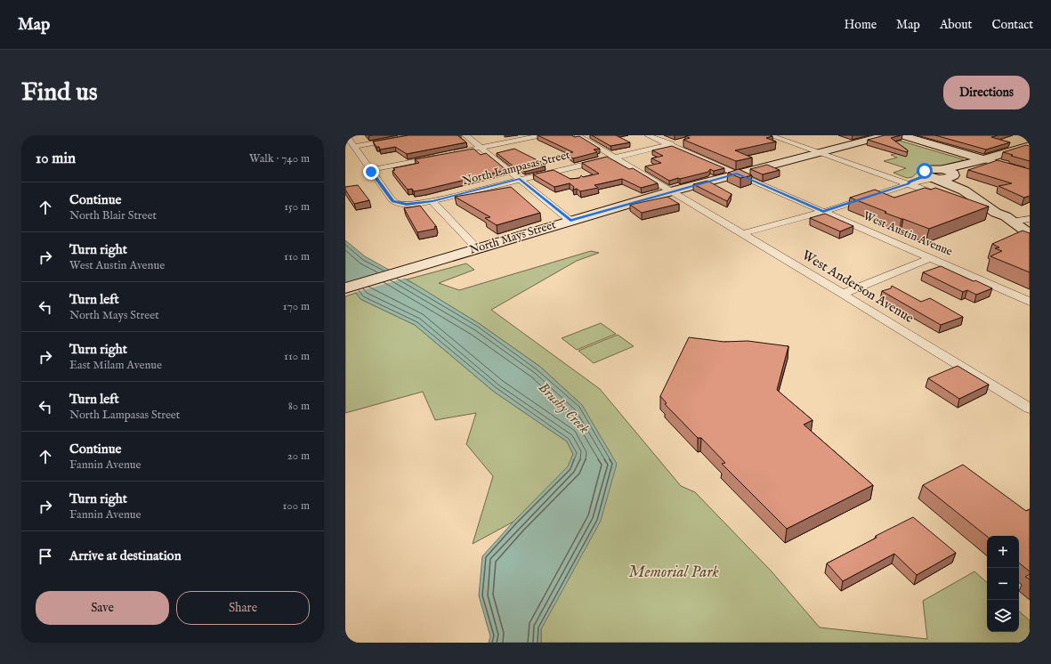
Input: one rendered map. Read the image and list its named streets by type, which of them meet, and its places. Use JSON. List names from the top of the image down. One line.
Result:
{"streets":{"main road":["North Mays Street"],"street":["North Lampasas Street","West Austin Avenue","West Anderson Avenue"]},"crossings":[["North Lampasas Street","West Austin Avenue"],["North Lampasas Street","West Anderson Avenue"],["West Austin Avenue","North Mays Street"],["North Mays Street","West Anderson Avenue"]],"water":["Brushy Creek"],"parks":["Memorial Park"],"page":{"header":"Map","nav":["Home","Map","About","Contact"],"buttons":["Directions",["Save","Share"]],"title":"Find us","heading":["10 min","Walk · 740 m"],"list":[["Continue","North Blair Street","150 m"],["Turn right","West Austin Avenue","110 m"],["Turn left","North Mays Street","170 m"],["Turn right","East Milam Avenue","110 m"],["Turn left","North Lampasas Street","80 m"],["Continue","Fannin Avenue","20 m"],["Turn right","Fannin Avenue","100 m"],"Arrive at destination"],"map_buttons":["+","−"]}}
